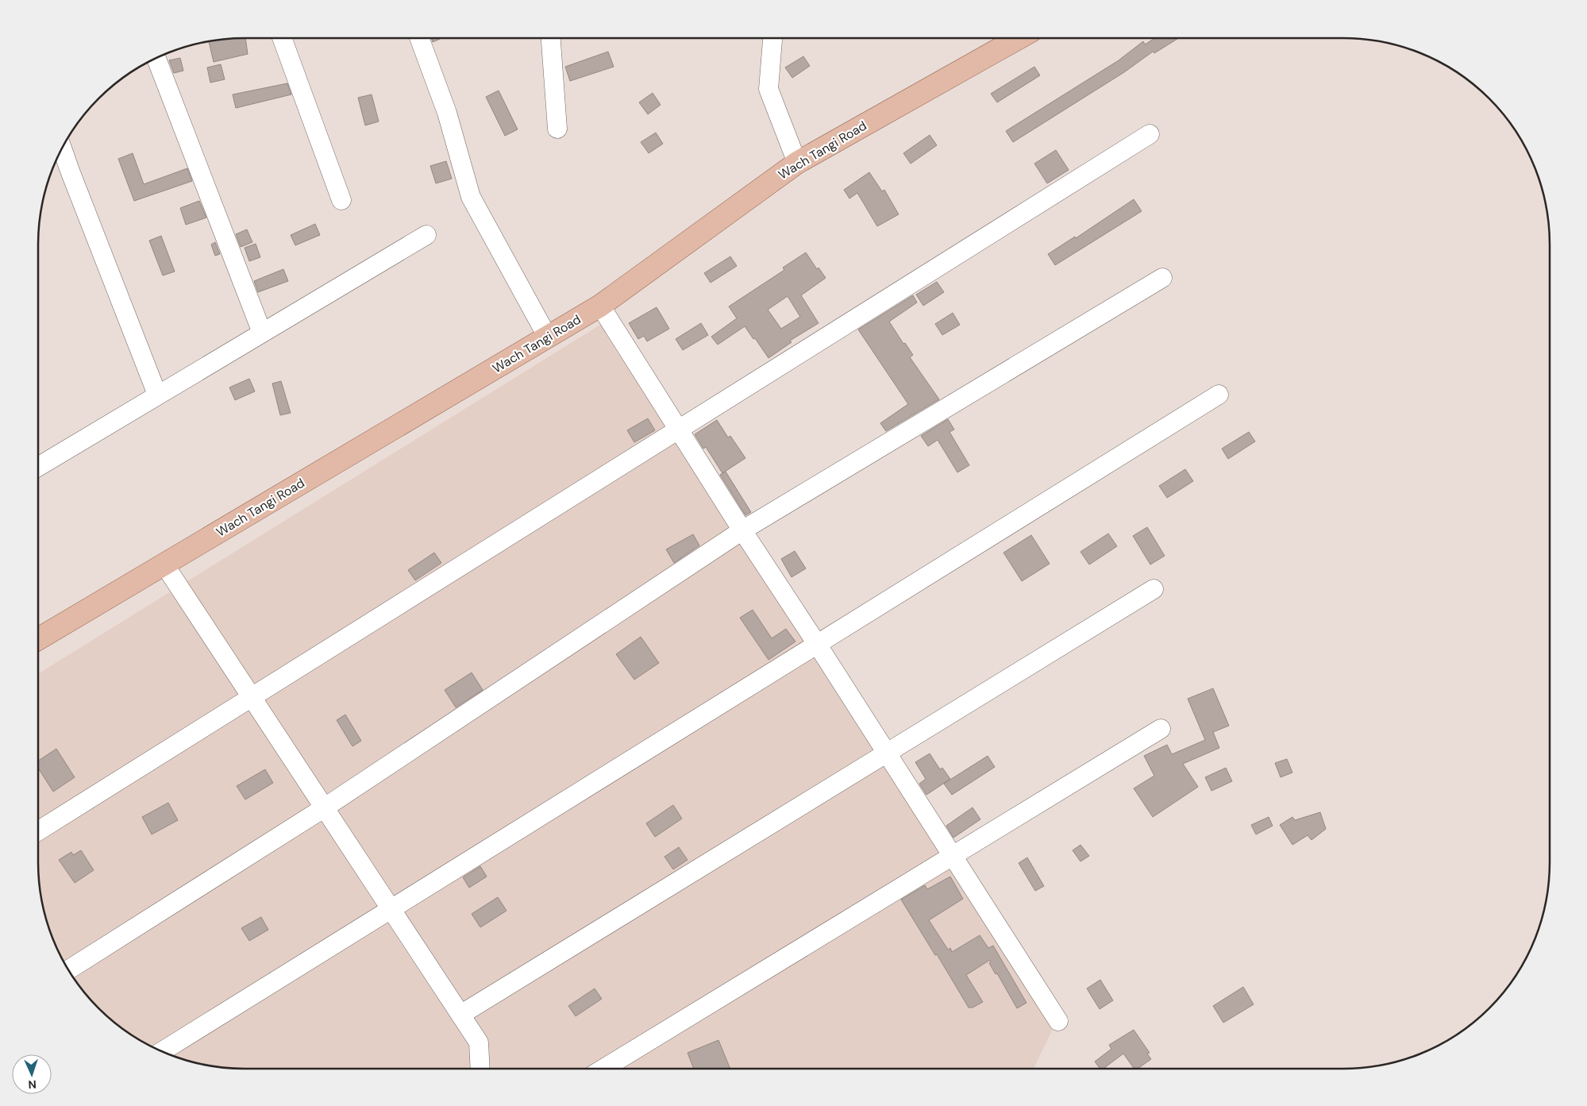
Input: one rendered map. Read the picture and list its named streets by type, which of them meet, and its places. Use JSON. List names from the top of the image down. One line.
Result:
{"streets":{"main road":["Wach Tangi Road"]},"north":"bottom"}
